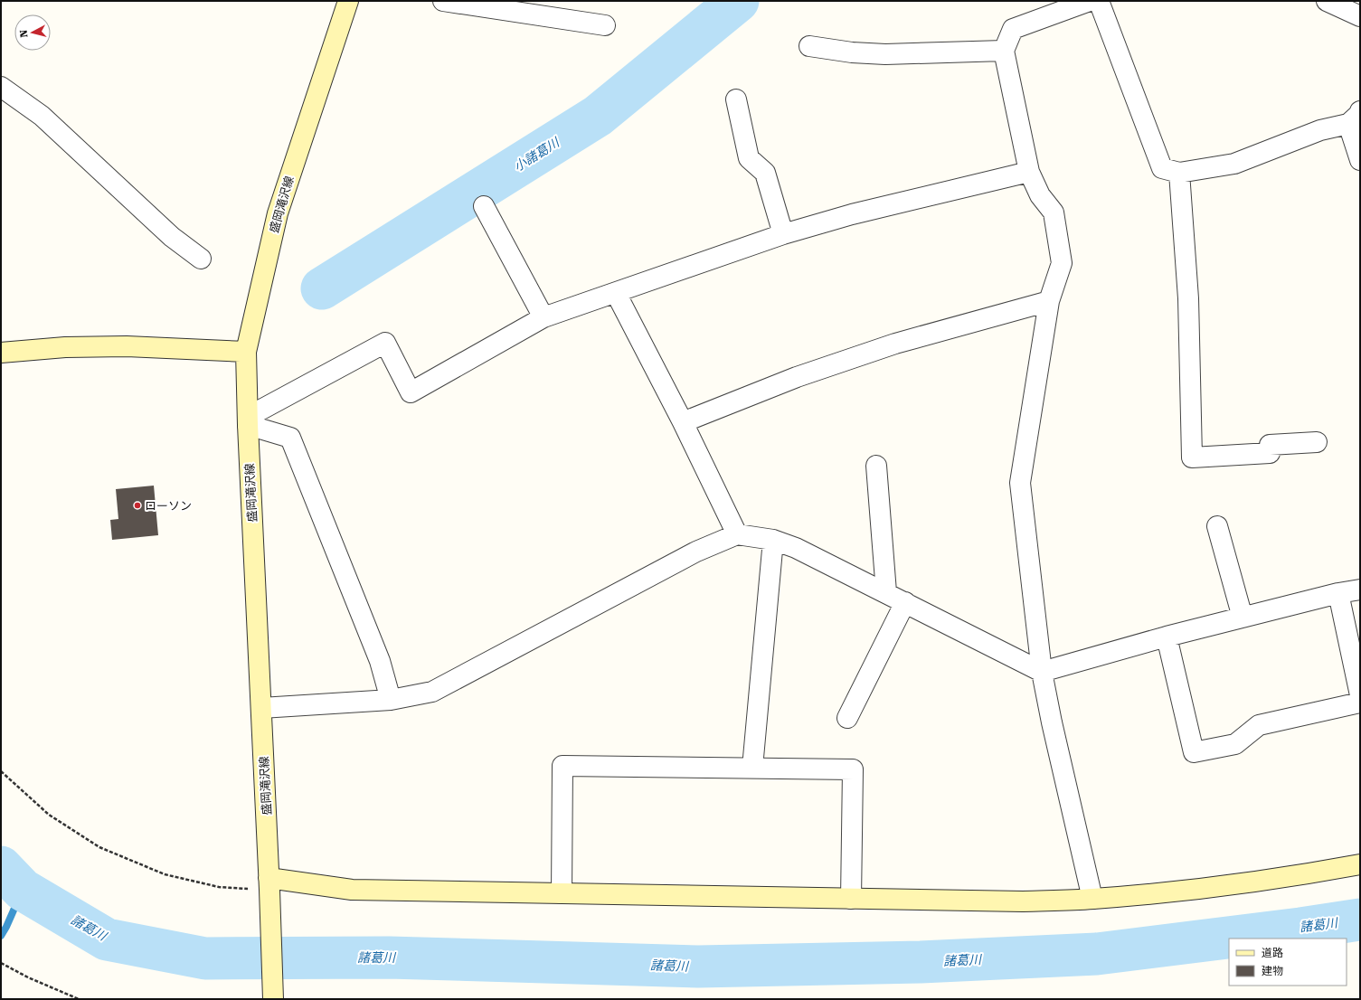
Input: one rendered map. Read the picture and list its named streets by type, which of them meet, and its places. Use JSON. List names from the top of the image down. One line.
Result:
{"streets":{"street":["盛岡滝沢線"]},"water":["小諸葛川","諸葛川"],"places":["ローソン"],"legend":["道路","建物"],"north":"left"}
